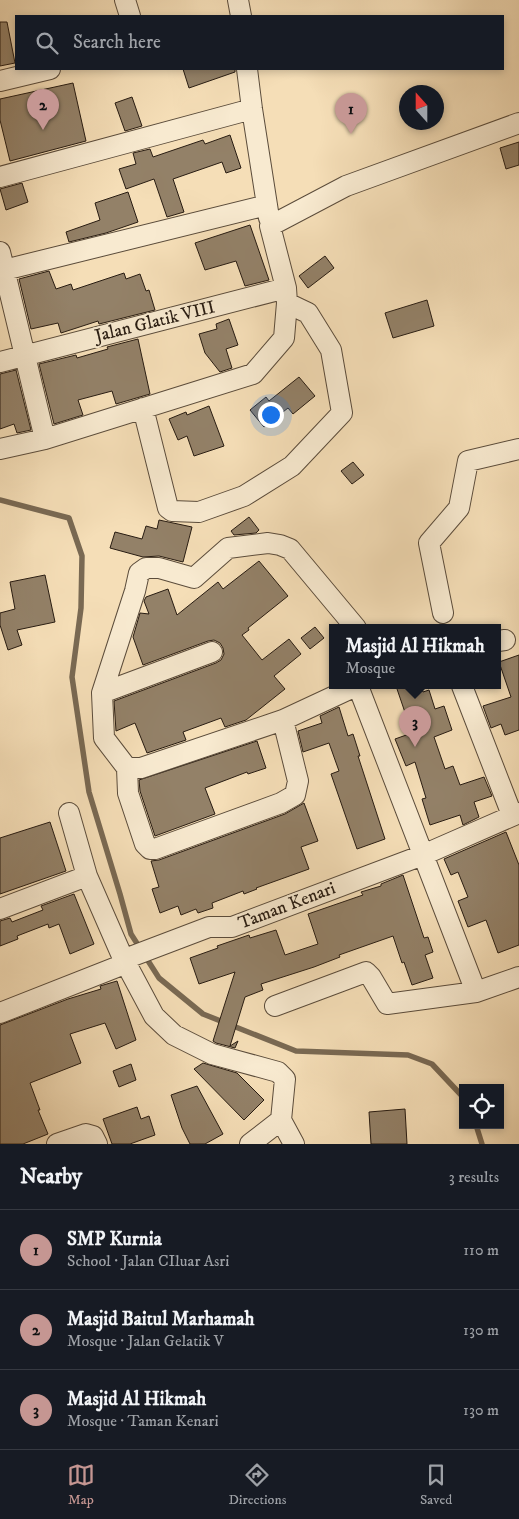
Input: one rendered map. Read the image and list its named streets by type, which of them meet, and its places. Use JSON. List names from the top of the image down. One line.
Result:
{"streets":{"street":["Jalan Glatik VIII"]},"north":"top","page":{"search":"Search here","pins":["2","1","3"],"popup":["Masjid Al Hikmah","Mosque"],"heading":["Nearby","3 results"],"list":[{"mark":"1","name":"SMP Kurnia","note":"School · Jalan CIluar Asri","value":"110 m"},{"mark":"2","name":"Masjid Baitul Marhamah","note":"Mosque · Jalan Gelatik V","value":"130 m"},{"mark":"3","name":"Masjid Al Hikmah","note":"Mosque · Taman Kenari","value":"130 m"}],"nav":["Map","Directions","Saved"]}}
